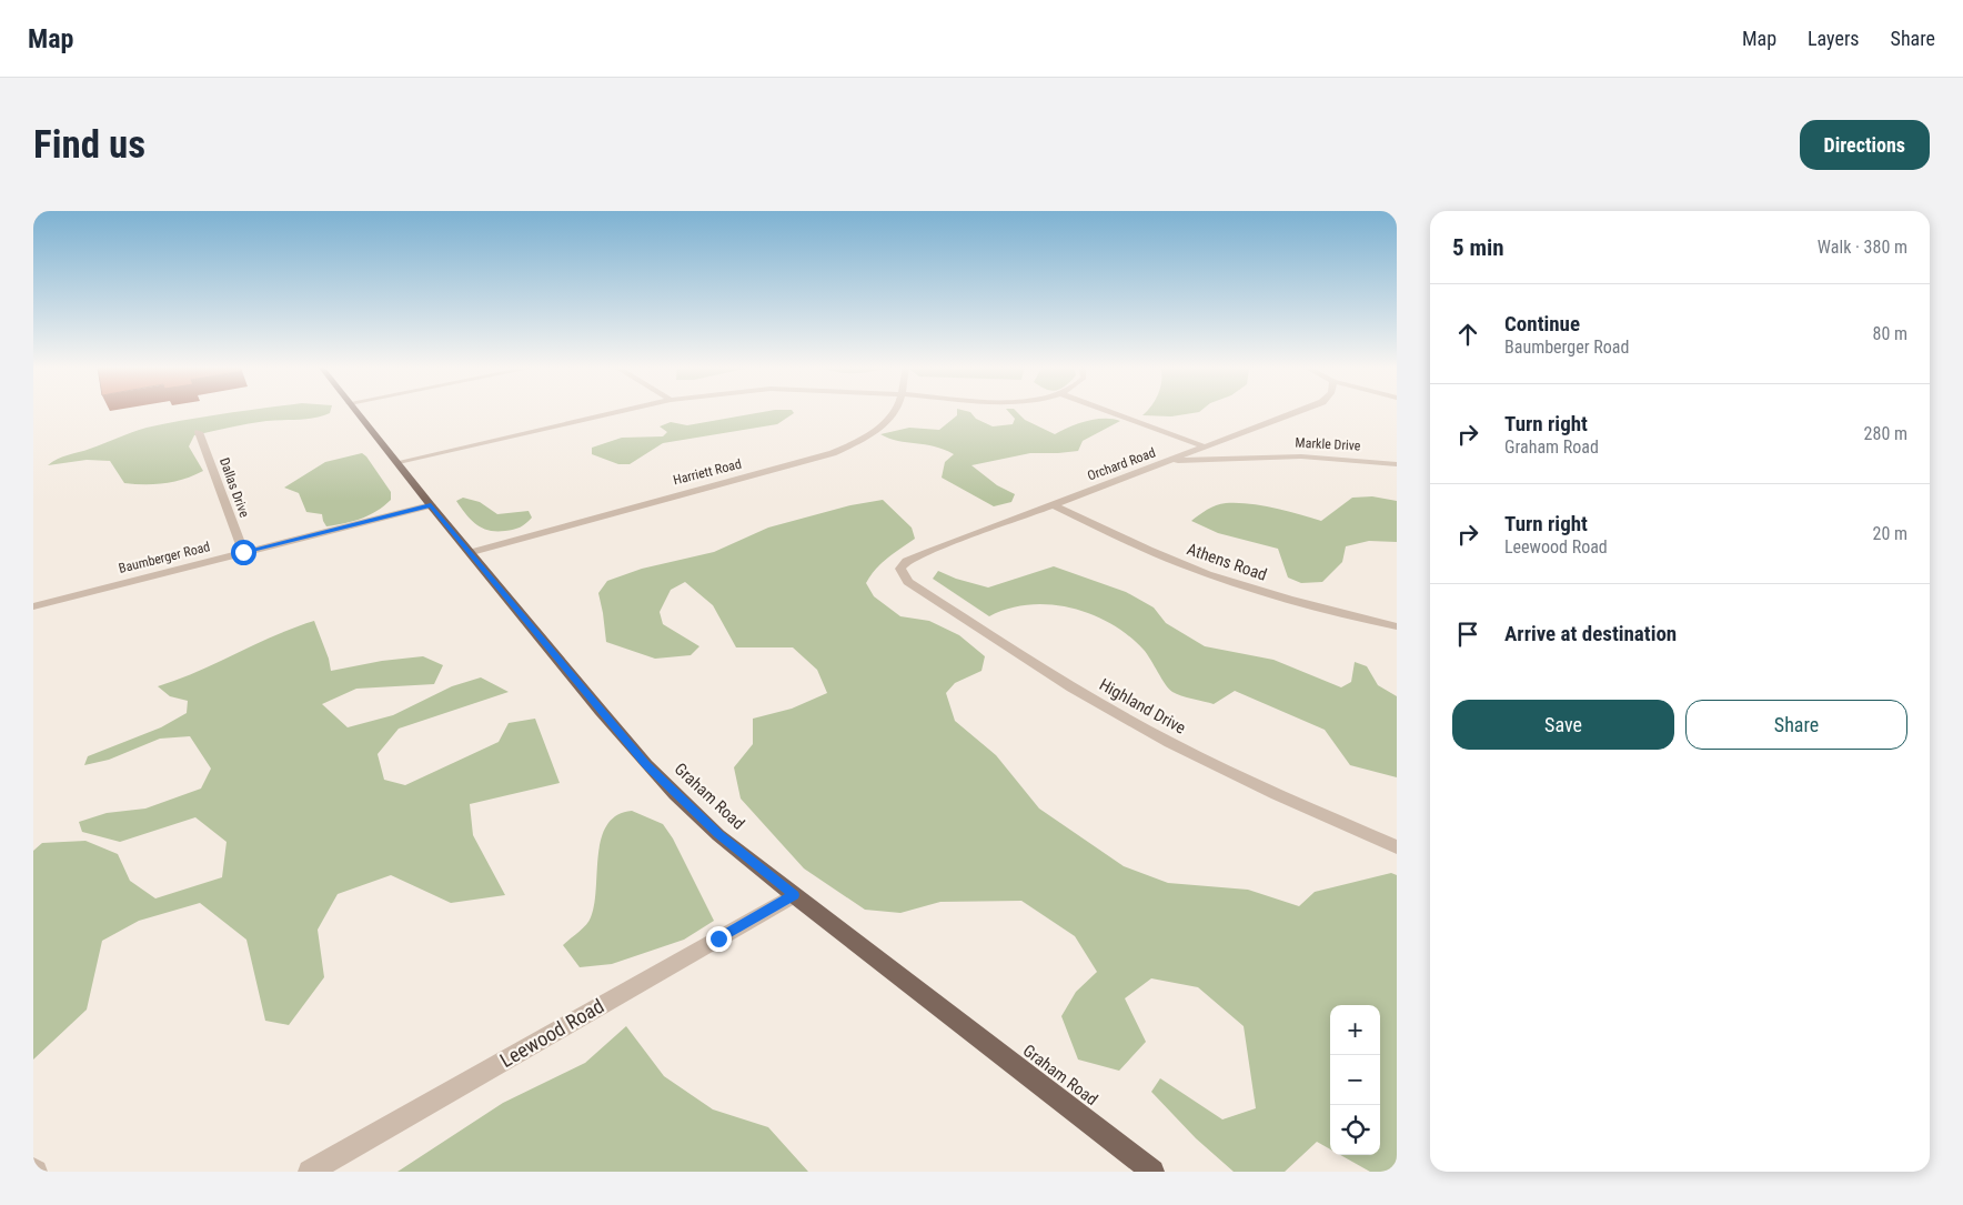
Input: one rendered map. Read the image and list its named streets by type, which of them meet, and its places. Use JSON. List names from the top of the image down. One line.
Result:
{"streets":{"main road":["Graham Road"],"street":["Markle Drive","Orchard Road","Harriett Road","Dallas Drive","Baumberger Road","Athens Road","Highland Drive","Leewood Road"]},"crossings":[["Markle Drive","Orchard Road"],["Orchard Road","Athens Road"],["Orchard Road","Highland Drive"],["Harriett Road","Graham Road"],["Dallas Drive","Baumberger Road"],["Baumberger Road","Graham Road"],["Graham Road","Leewood Road"]],"page":{"header":"Map","nav":["Map","Layers","Share"],"buttons":["Directions",["Save","Share"]],"title":"Find us","heading":["5 min","Walk · 380 m"],"list":[["Continue","Baumberger Road","80 m"],["Turn right","Graham Road","280 m"],["Turn right","Leewood Road","20 m"],"Arrive at destination"],"map_buttons":["+","−"]}}
